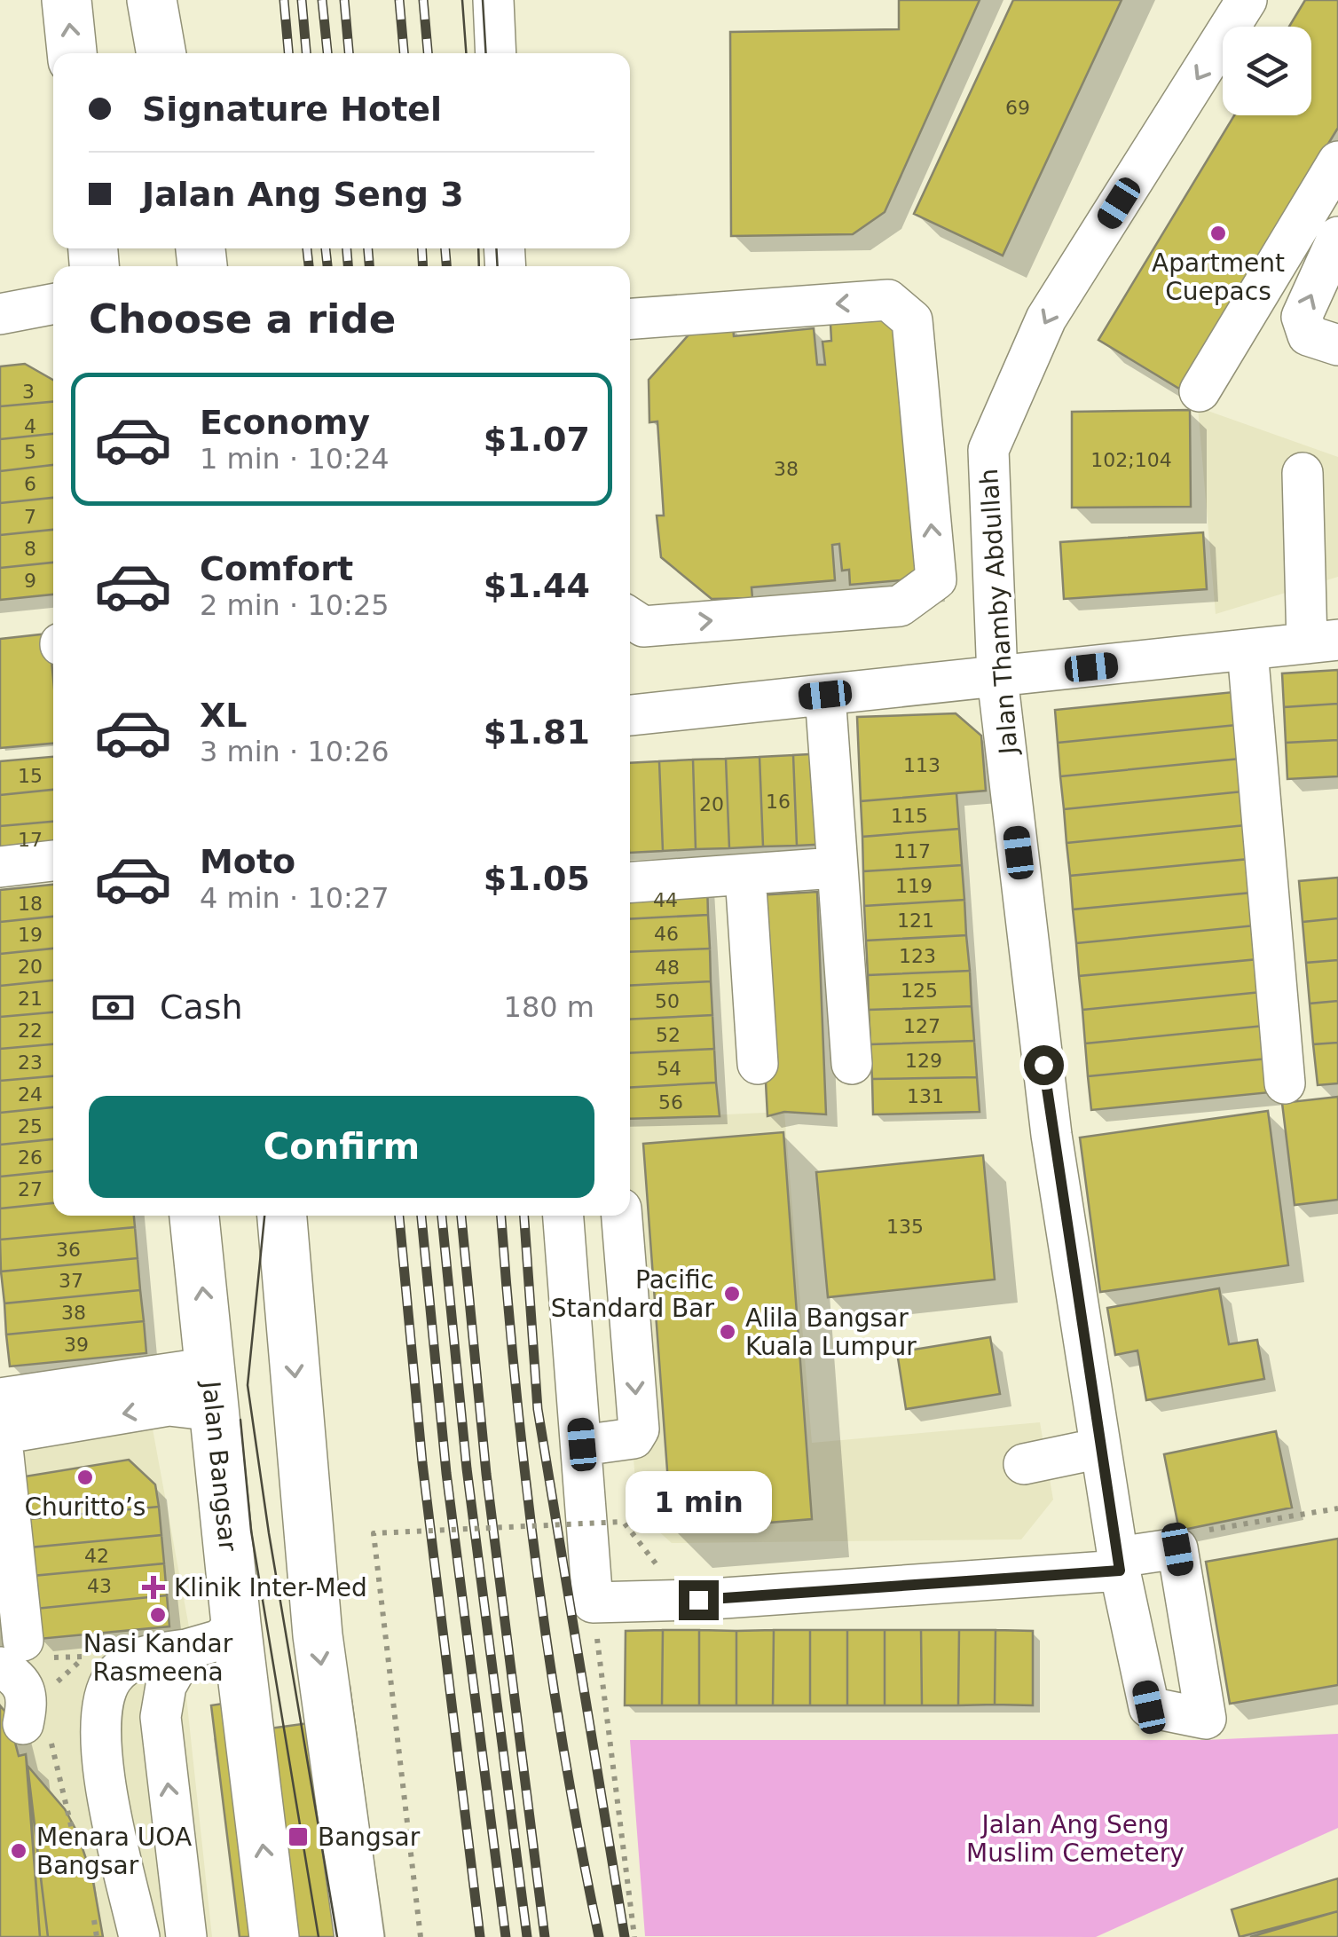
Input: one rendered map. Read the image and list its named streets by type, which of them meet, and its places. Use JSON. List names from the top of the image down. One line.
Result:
{"streets":{"main road":["Jalan Bangsar"],"street":["Jalan Thamby Abdullah"]},"parks":["Jalan Ang Seng Muslim Cemetery"],"places":{"other":["Apartment Cuepacs","Pacific Standard Bar","Alila Bangsar Kuala Lumpur","Churitto’s","Nasi Kandar Rasmeena","Menara UOA Bangsar"],"health":["Klinik Inter-Med"],"transit":["Bangsar"]},"house_numbers":["69","3","4","5","102;104","38","6","7","8","9","113","15","16","20","115","17","117","119","44","18","121","46","19","123","20","48","125","21","50","127","22","52","129","23","54","24","131","56","25","26","27","135","36","37","38","39","42","43"],"page":{"banner":["Signature Hotel","Jalan Ang Seng 3"],"heading":"Choose a ride","list":[{"name":"Economy","note":"1 min · 10:24","value":"$1.07"},{"name":"Comfort","note":"2 min · 10:25","value":"$1.44"},{"name":"XL","note":"3 min · 10:26","value":"$1.81"},{"name":"Moto","note":"4 min · 10:27","value":"$1.05"}],"pay":["Cash","180 m"],"buttons":"Confirm","bubble":"1 min"}}
